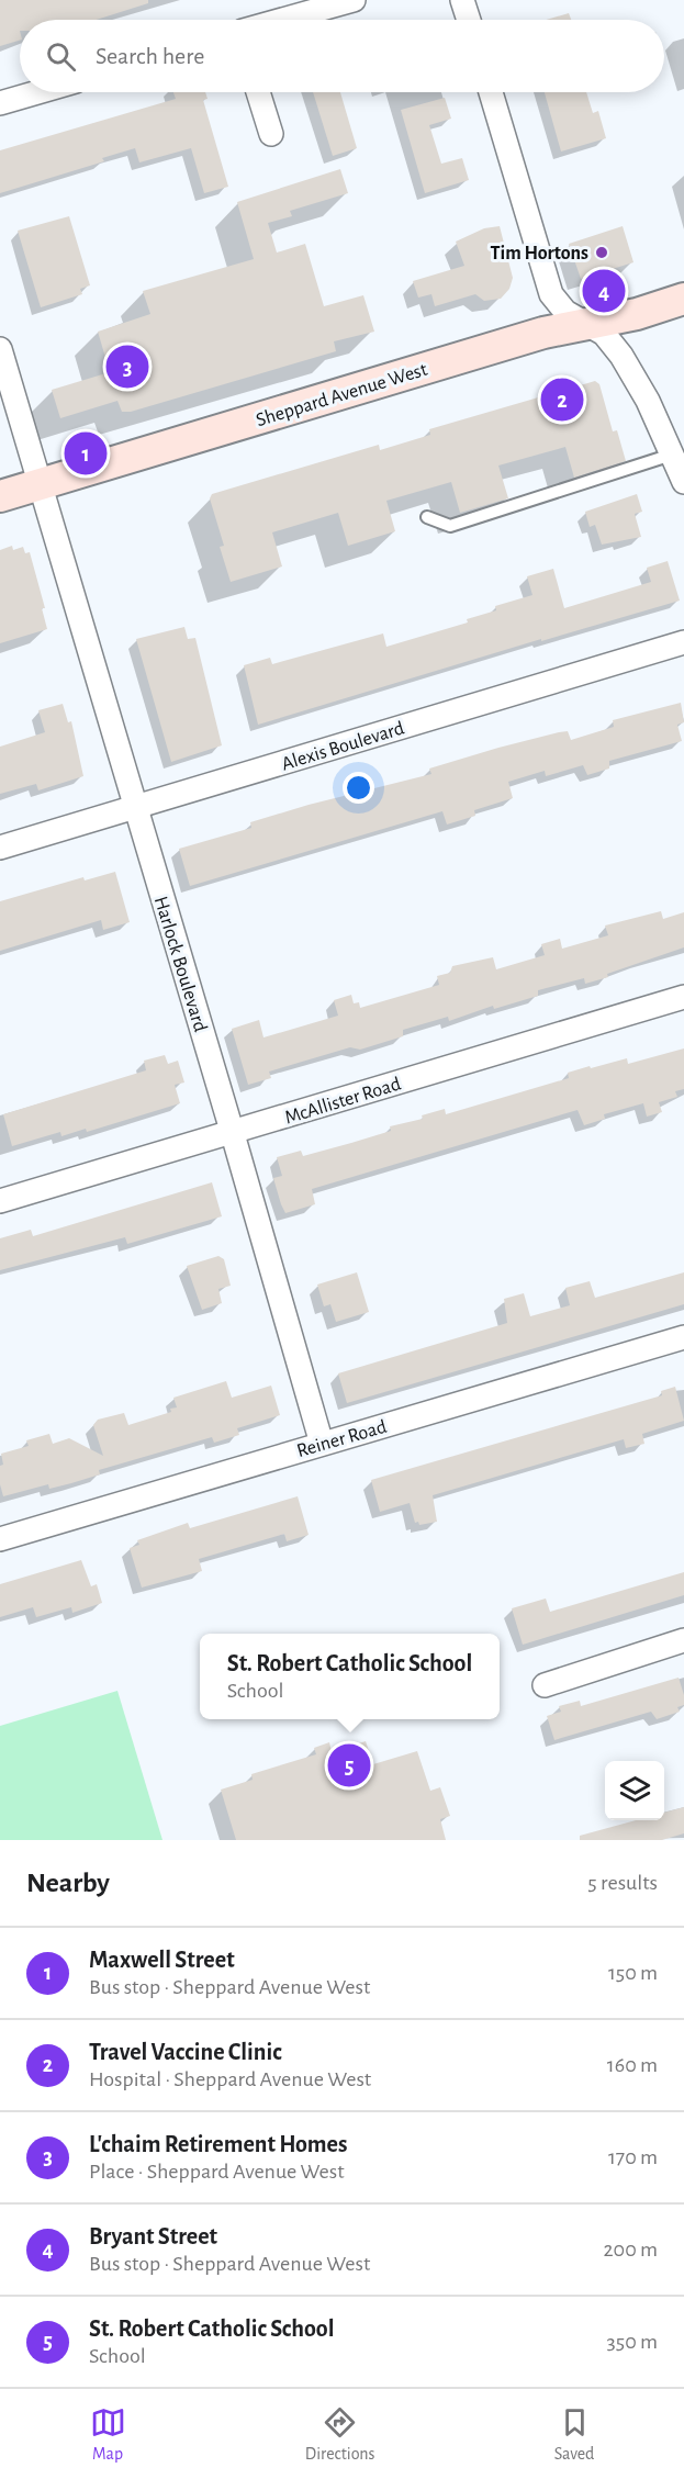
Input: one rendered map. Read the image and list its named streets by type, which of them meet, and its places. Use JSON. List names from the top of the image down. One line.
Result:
{"streets":{"main road":["Sheppard Avenue West"],"street":["Alexis Boulevard","Harlock Boulevard","McAllister Road","Reiner Road"]},"crossings":[["Sheppard Avenue West","Harlock Boulevard"],["Alexis Boulevard","Harlock Boulevard"],["Harlock Boulevard","McAllister Road"],["Harlock Boulevard","Reiner Road"]],"places":["Tim Hortons"],"page":{"search":"Search here","pins":["4","3","2","1","5"],"popup":["St. Robert Catholic School","School"],"heading":["Nearby","5 results"],"list":[{"mark":"1","name":"Maxwell Street","note":"Bus stop · Sheppard Avenue West","value":"150 m"},{"mark":"2","name":"Travel Vaccine Clinic","note":"Hospital · Sheppard Avenue West","value":"160 m"},{"mark":"3","name":"L'chaim Retirement Homes","note":"Place · Sheppard Avenue West","value":"170 m"},{"mark":"4","name":"Bryant Street","note":"Bus stop · Sheppard Avenue West","value":"200 m"},{"mark":"5","name":"St. Robert Catholic School","note":"School","value":"350 m"}],"nav":["Map","Directions","Saved"]}}
